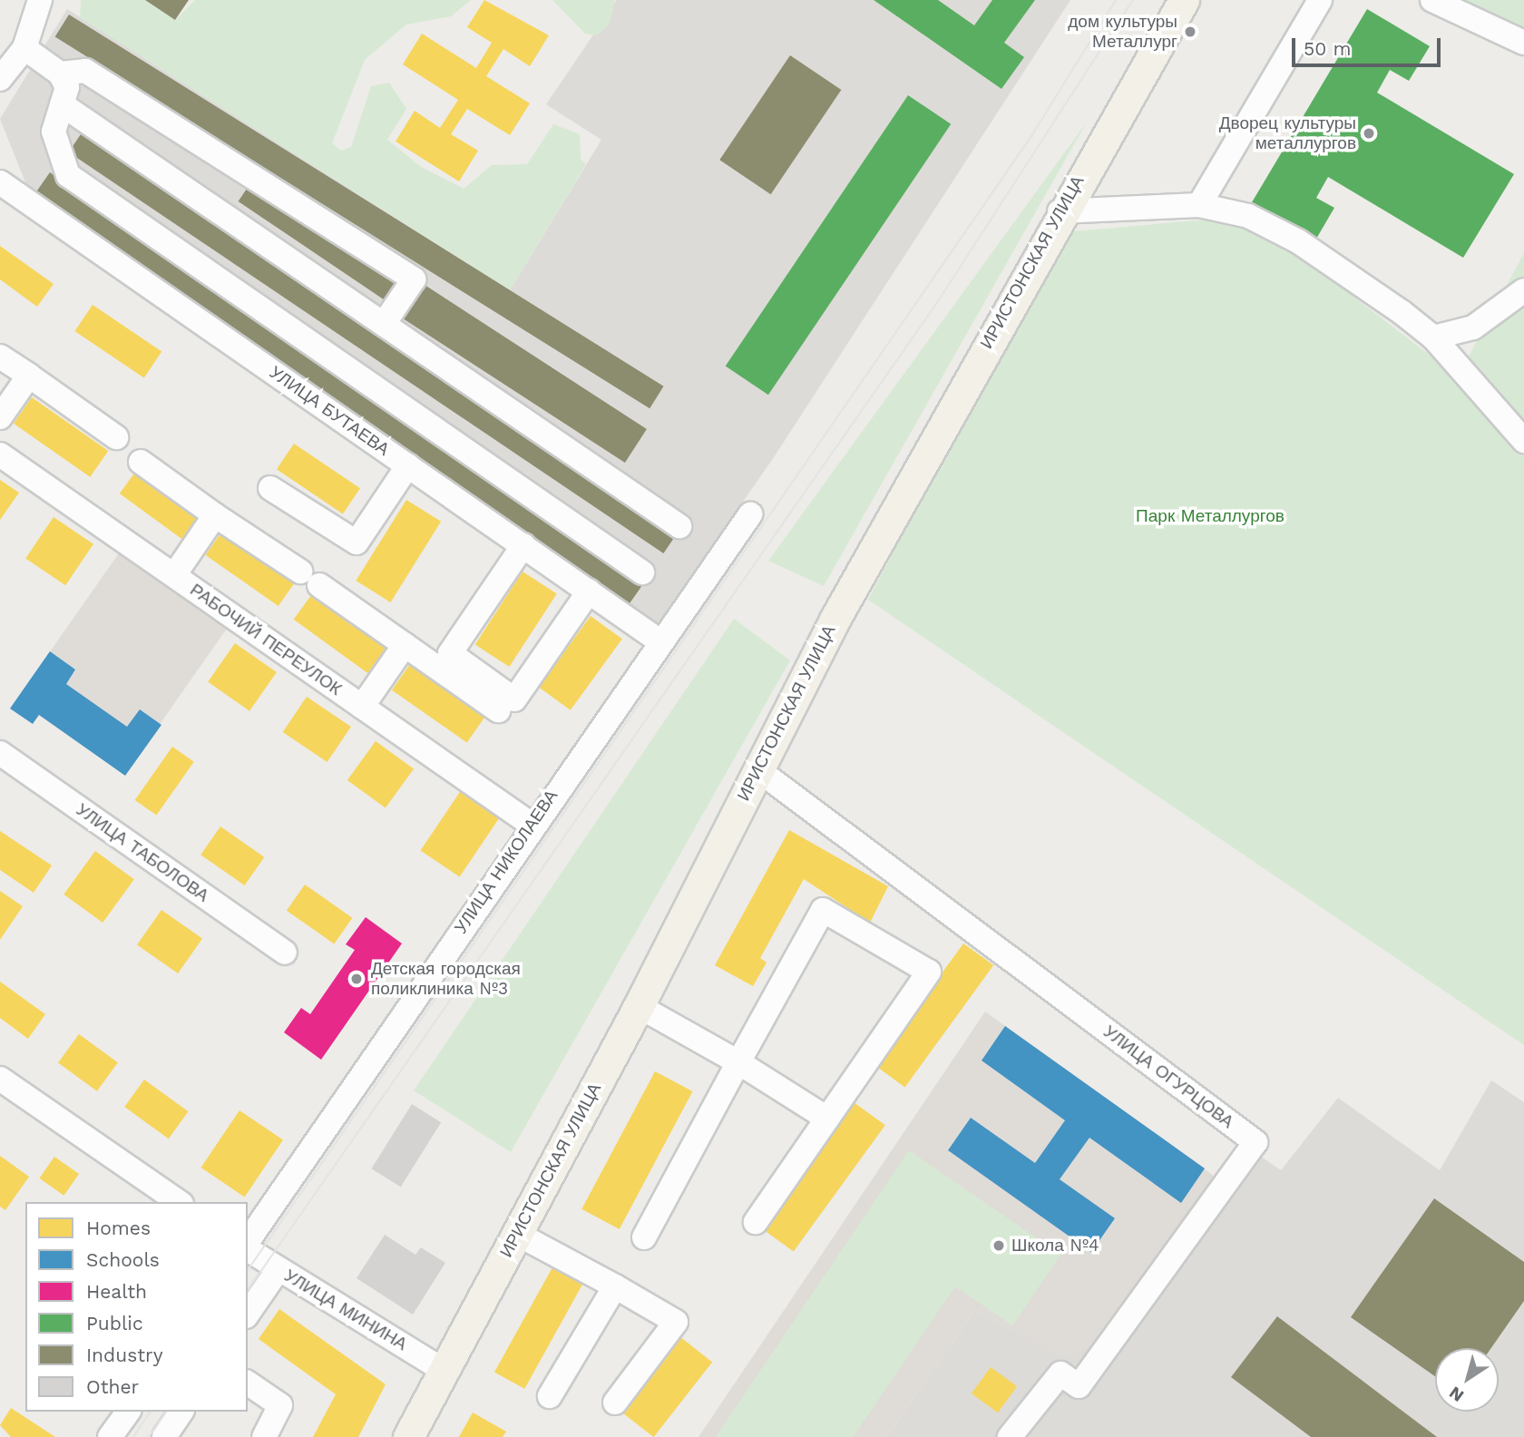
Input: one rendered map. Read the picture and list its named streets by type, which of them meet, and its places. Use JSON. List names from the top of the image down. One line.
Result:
{"streets":{"main road":["ИРИСТОНСКАЯ УЛИЦА"],"street":["УЛИЦА БУТАЕВА","РАБОЧИЙ ПЕРЕУЛОК","УЛИЦА ТАБОЛОВА","УЛИЦА НИКОЛАЕВА","УЛИЦА ОГУРЦОВА","УЛИЦА МИНИНА"]},"crossings":[["ИРИСТОНСКАЯ УЛИЦА","УЛИЦА ОГУРЦОВА"],["ИРИСТОНСКАЯ УЛИЦА","УЛИЦА МИНИНА"],["УЛИЦА БУТАЕВА","УЛИЦА НИКОЛАЕВА"],["РАБОЧИЙ ПЕРЕУЛОК","УЛИЦА НИКОЛАЕВА"]],"parks":["Парк Металлургов"],"places":["дом культуры Металлург","Дворец культуры металлургов","Детская городская поликлиника №3","Школа №4"],"legend":["Homes","Schools","Health","Public","Industry","Other"],"scale_bar":"50 m","north":"bottom left"}
